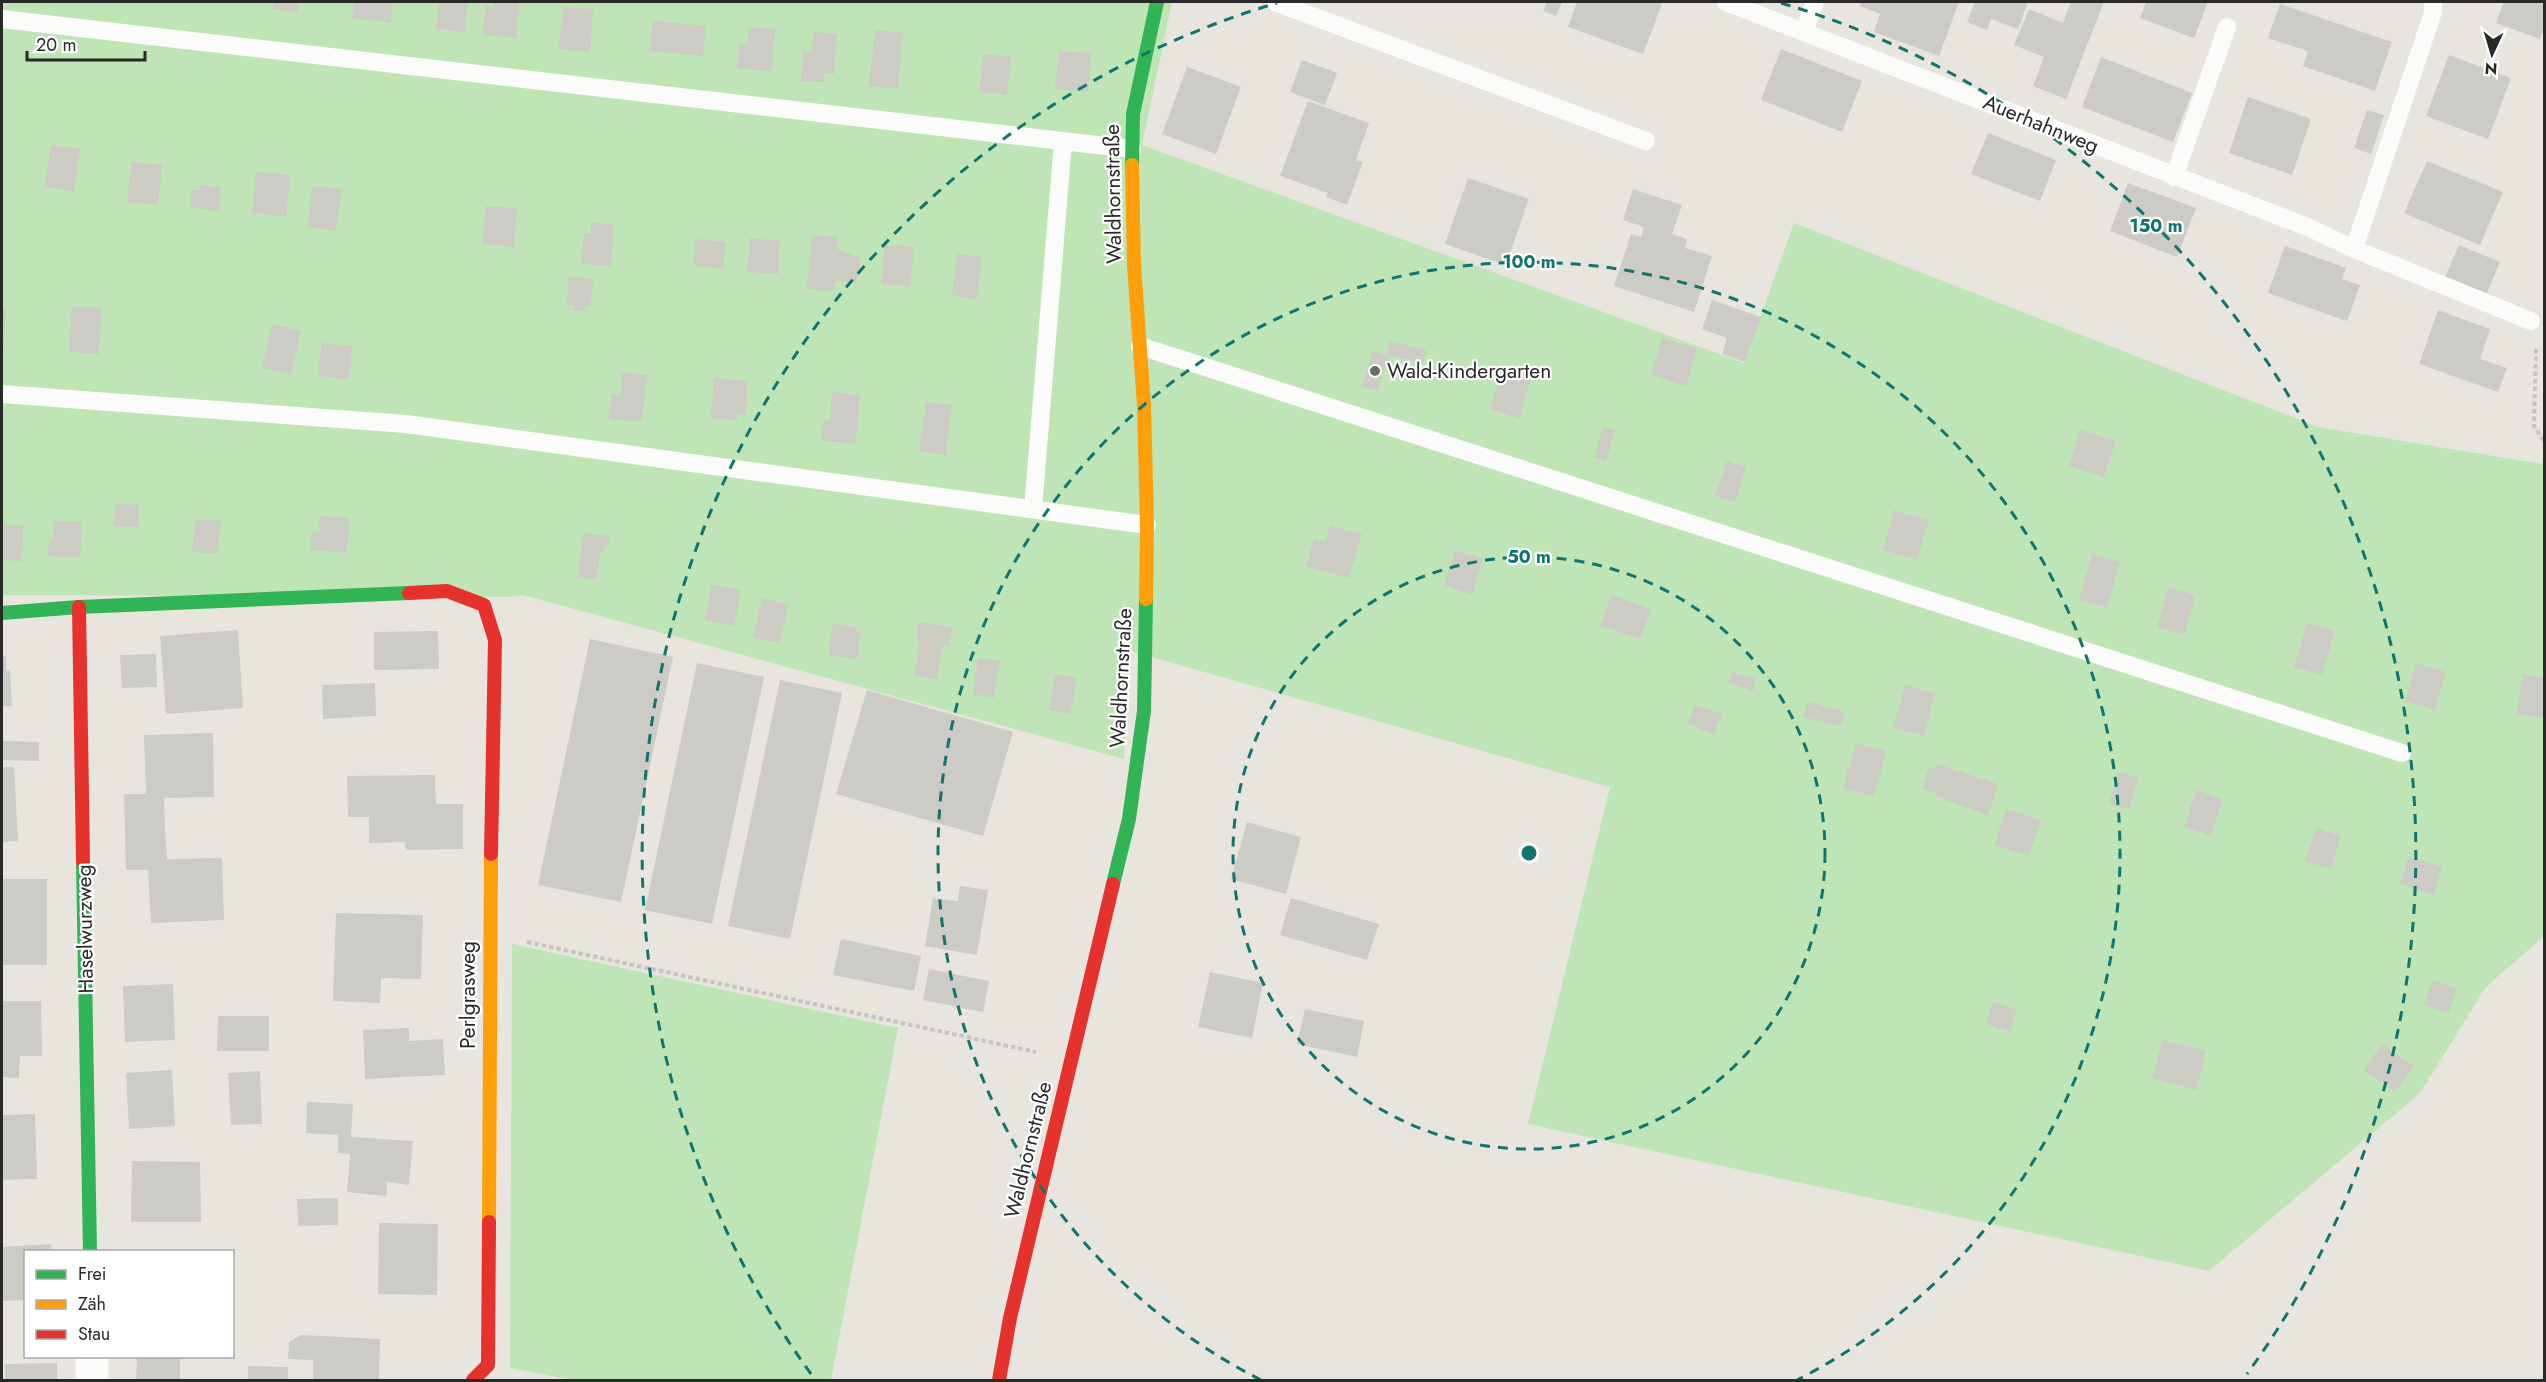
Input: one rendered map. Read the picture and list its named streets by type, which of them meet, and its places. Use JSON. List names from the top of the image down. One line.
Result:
{"streets":{"street":["Waldhornstraße","Haselwurzweg","Perlgrasweg"],"lane":["Auerhahnweg"]},"crossings":[["Haselwurzweg","Perlgrasweg"]],"places":["Wald-Kindergarten"],"legend":["Frei","Zäh","Stau"],"scale_bar":"20 m","north":"bottom","rings":["150 m","100 m","50 m"]}
